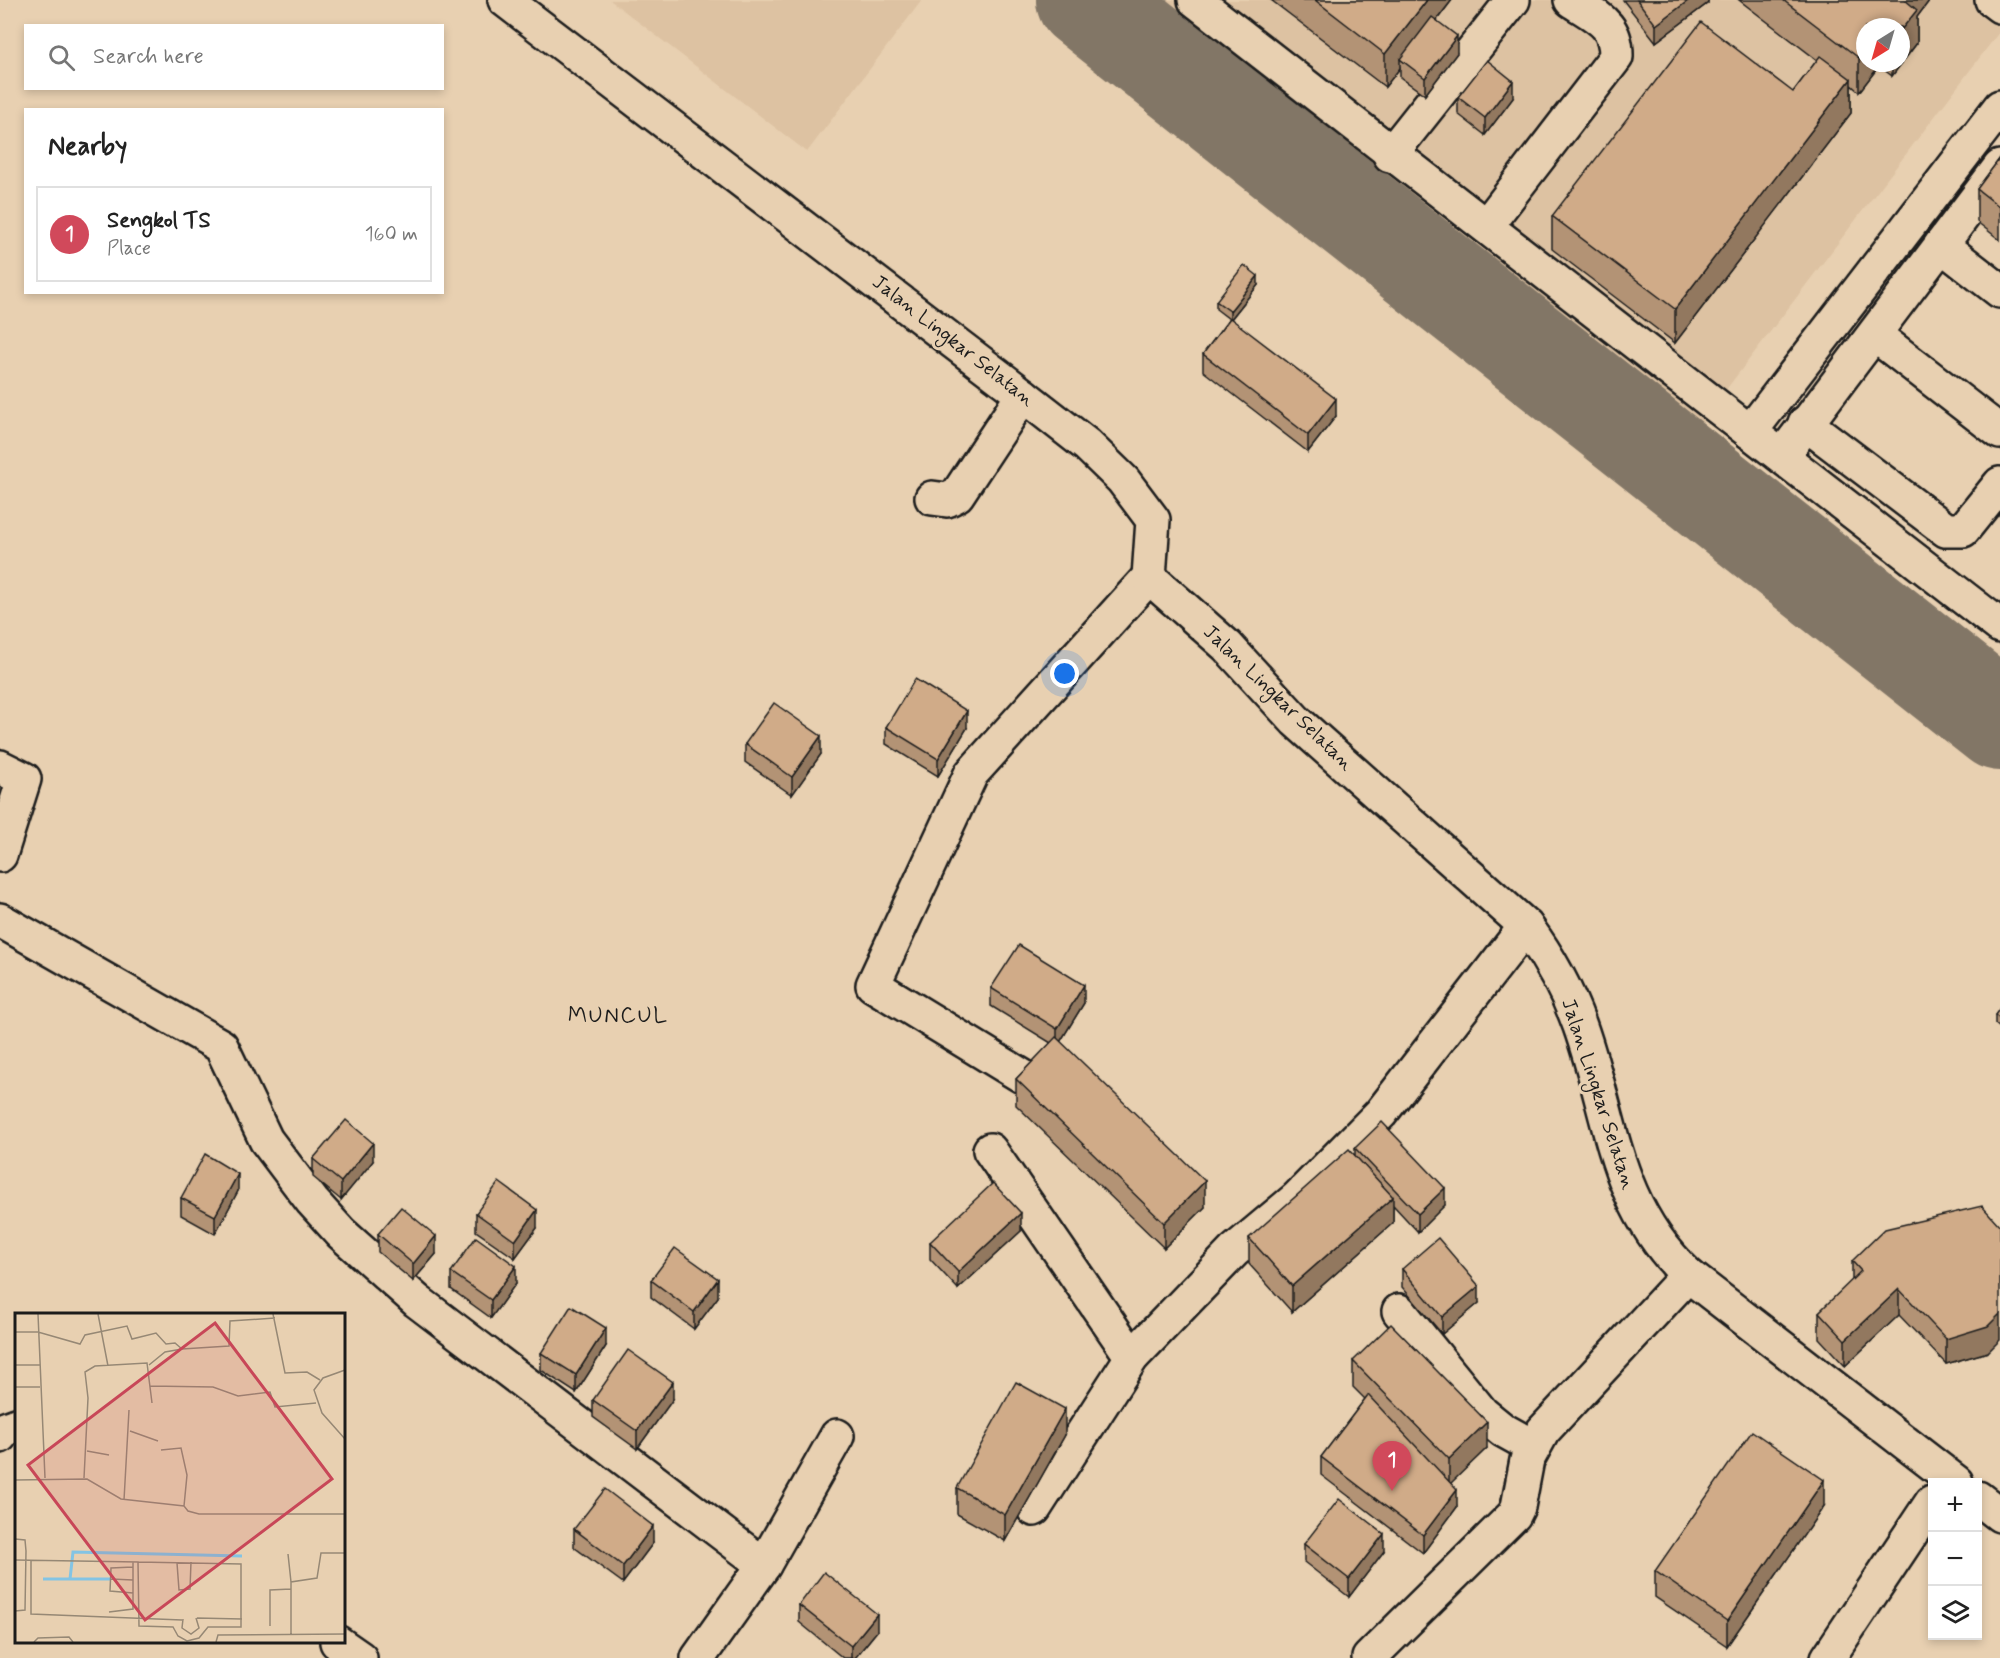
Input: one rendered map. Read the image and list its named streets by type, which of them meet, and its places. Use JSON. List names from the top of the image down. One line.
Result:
{"streets":{"street":["Jalan Lingkar Selatan"]},"districts":["MUNCUL"],"north":"bottom left","page":{"search":"Search here","heading":"Nearby","list":[{"mark":"1","name":"Sengkol TS","note":"Place","value":"160 m"}],"pins":"1","map_buttons":["+","−"]}}
